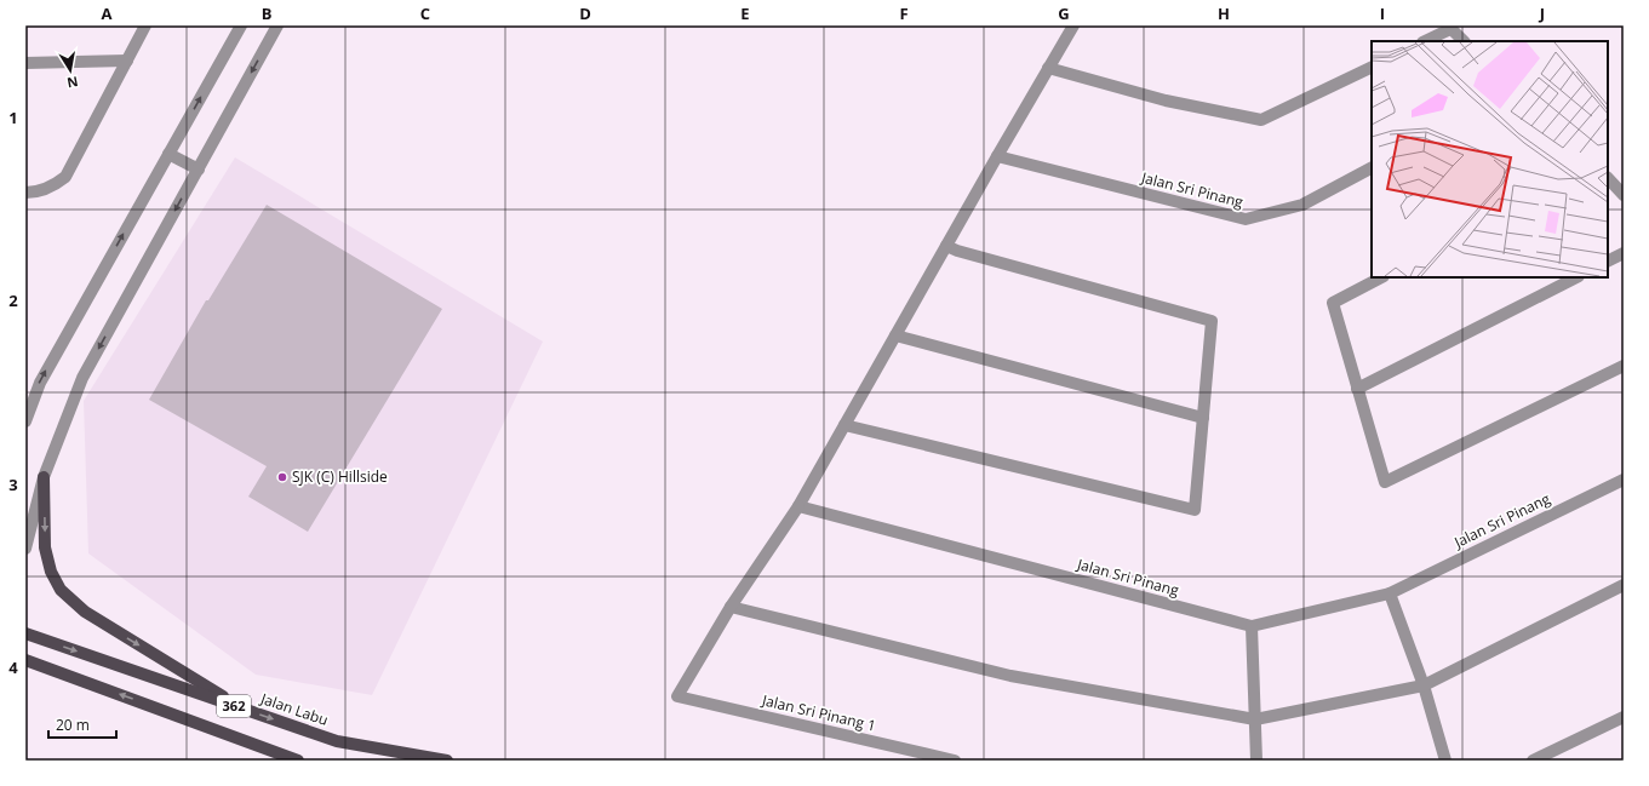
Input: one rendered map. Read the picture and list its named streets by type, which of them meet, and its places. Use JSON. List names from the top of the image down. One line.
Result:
{"streets":{"main road":["362","Jalan Labu"],"street":["Jalan Sri Pinang","Jalan Sri Pinang 1"]},"places":["SJK (C) Hillside"],"scale_bar":"20 m","north":"bottom","grid":{"columns":["A","B","C","D","E","F","G","H","I","J"],"rows":["1","2","3","4"]}}
